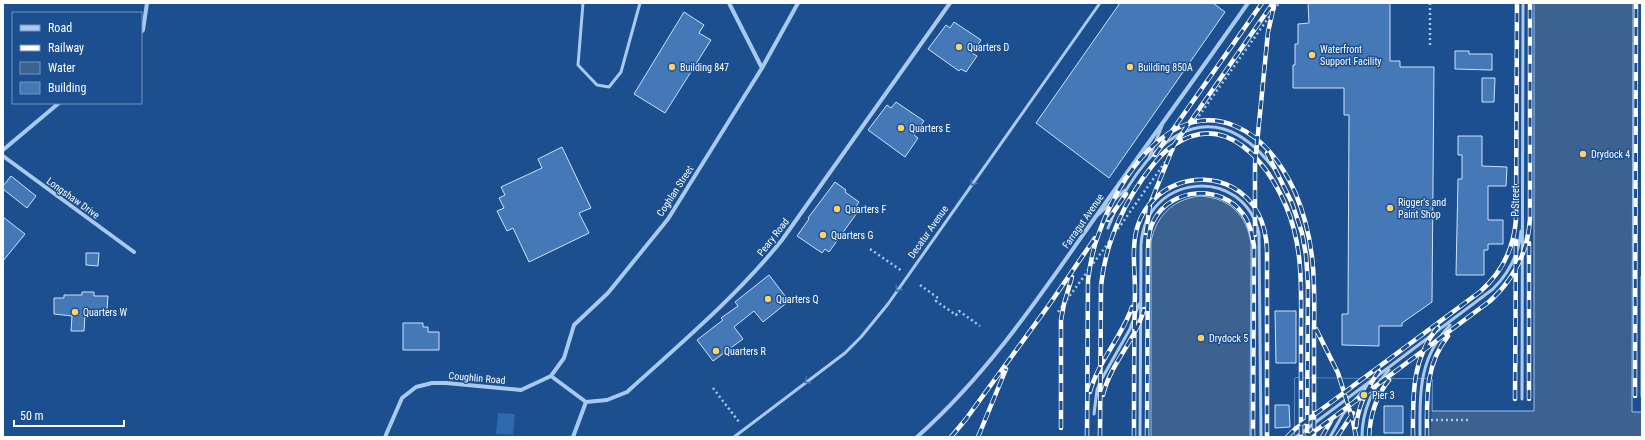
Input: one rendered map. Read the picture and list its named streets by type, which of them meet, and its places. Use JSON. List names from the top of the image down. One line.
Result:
{"streets":{"street":["Coghlan Street","Longshaw Drive","Farragut Avenue","Peary Road","Coughlin Road"],"lane":["P Street","Decatur Avenue"]},"crossings":[["Coghlan Street","Coughlin Road"]],"one_way":["Decatur Avenue"],"places":["Quarters D","Waterfront Support Facility","Building 847","Building 850A","Quarters E","Drydock 4","Rigger's and Paint Shop","Quarters F","Quarters G","Quarters Q","Quarters W","Drydock 5","Quarters R","Pier 3"],"legend":["Road","Railway","Water","Building"],"scale_bar":"50 m"}
